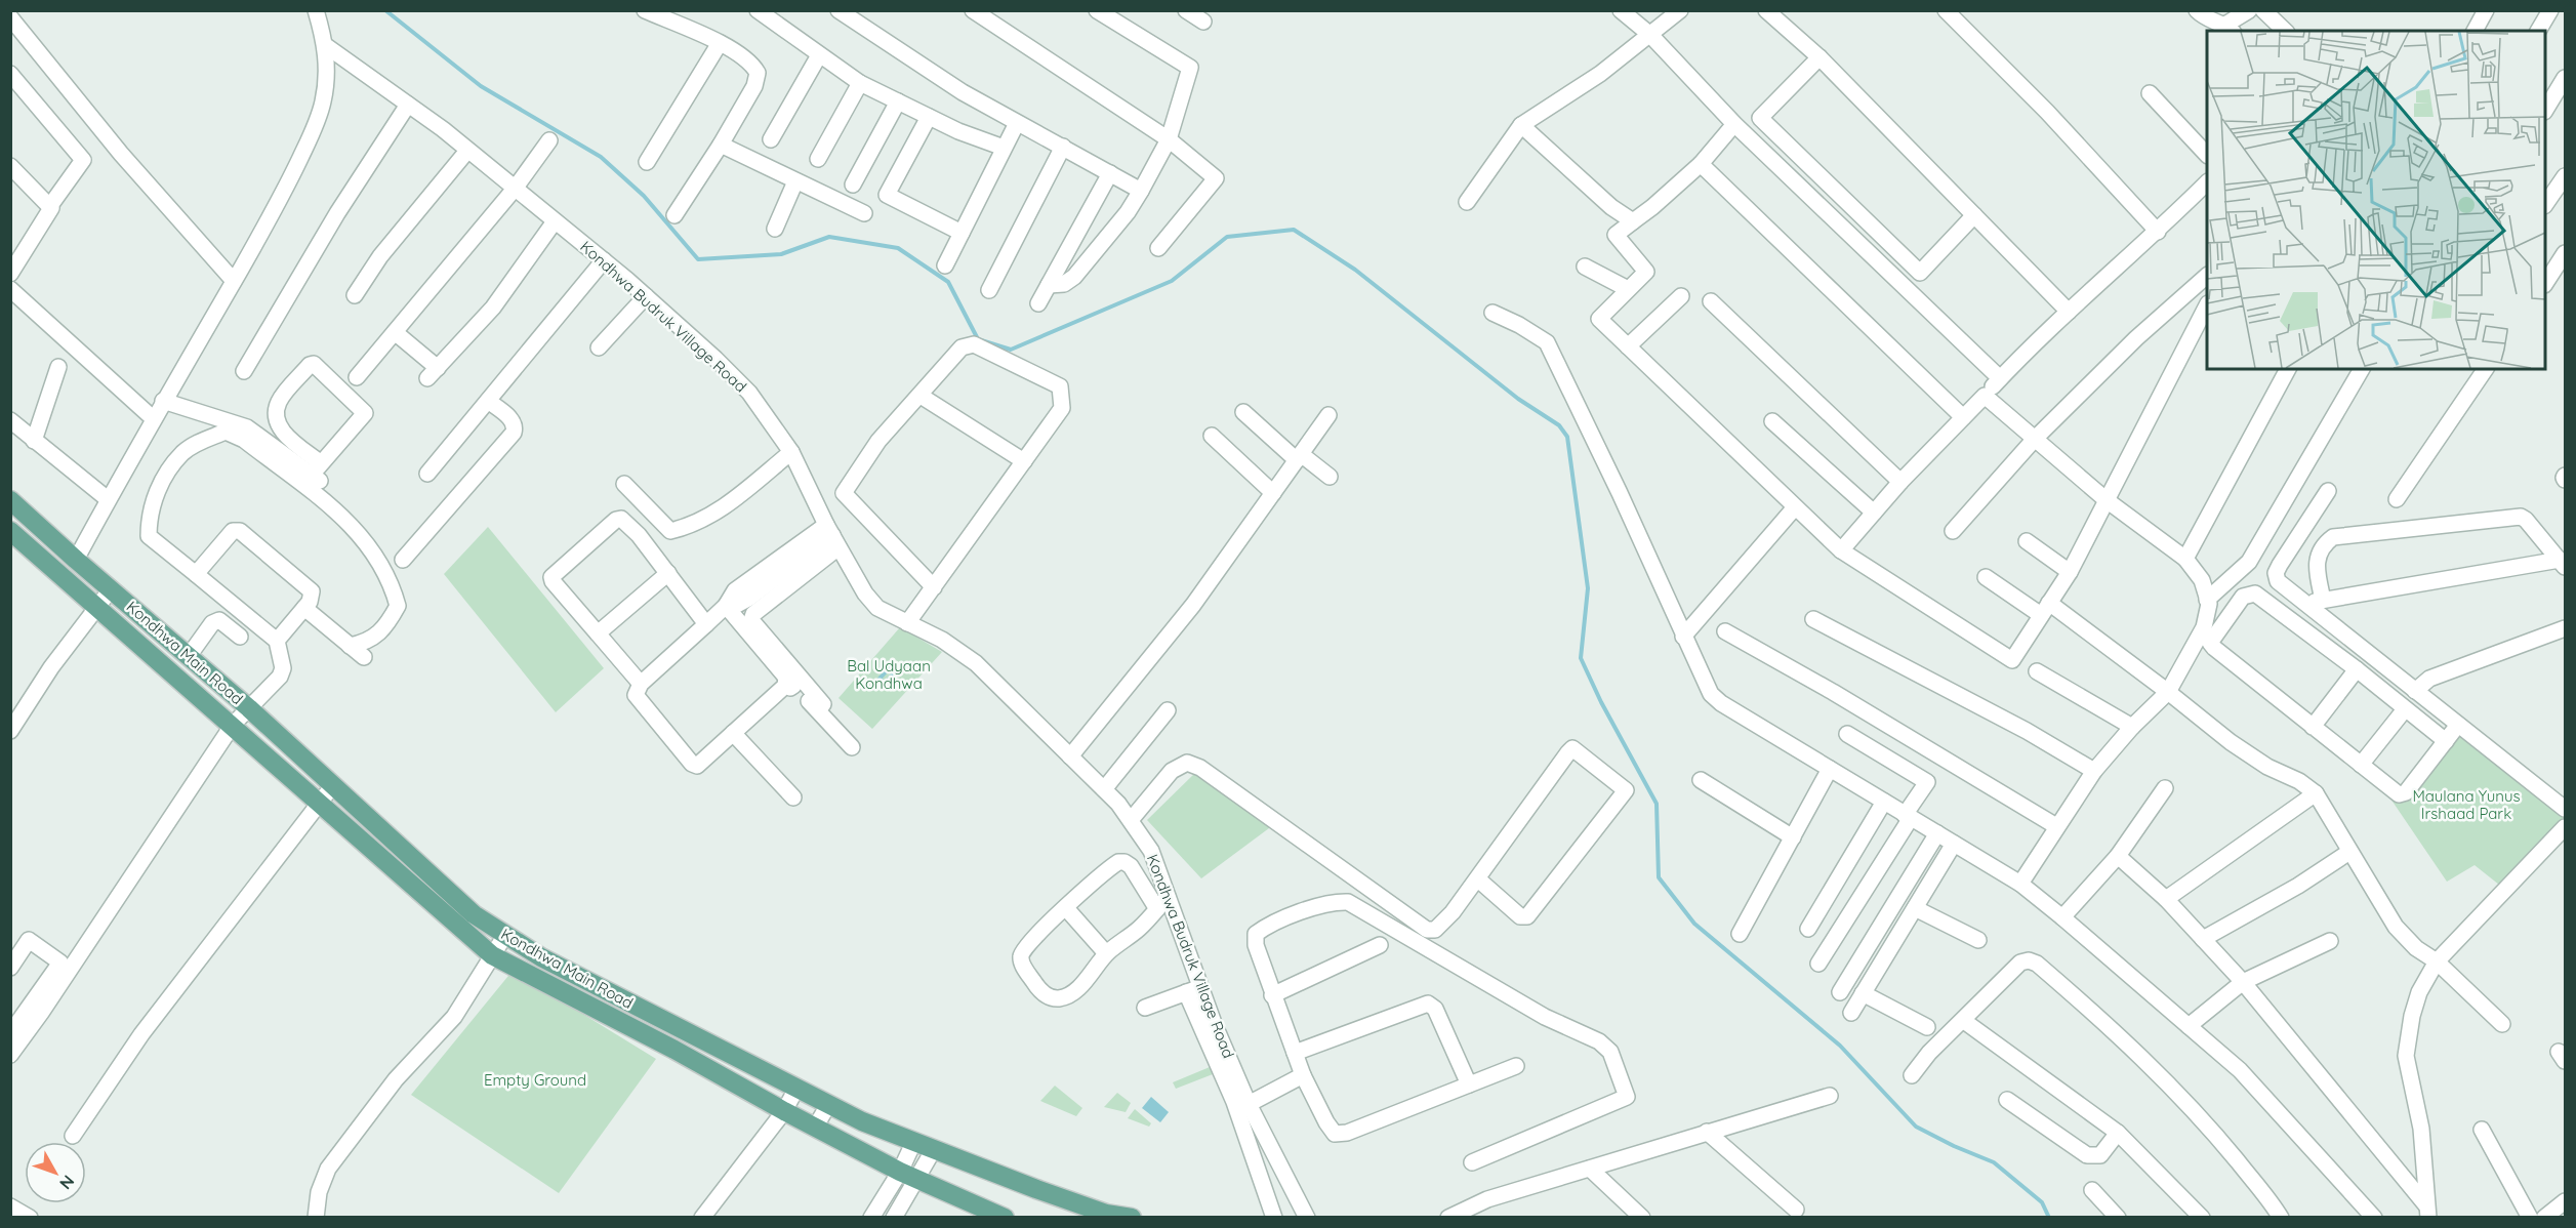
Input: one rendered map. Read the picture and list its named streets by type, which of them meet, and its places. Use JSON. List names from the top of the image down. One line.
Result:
{"streets":{"main road":["Kondhwa Main Road"],"street":["Kondhwa Budruk Village Road"]},"parks":["Bal Udyaan Kondhwa","Maulana Yunus Irshaad Park","Empty Ground"],"north":"bottom right"}
